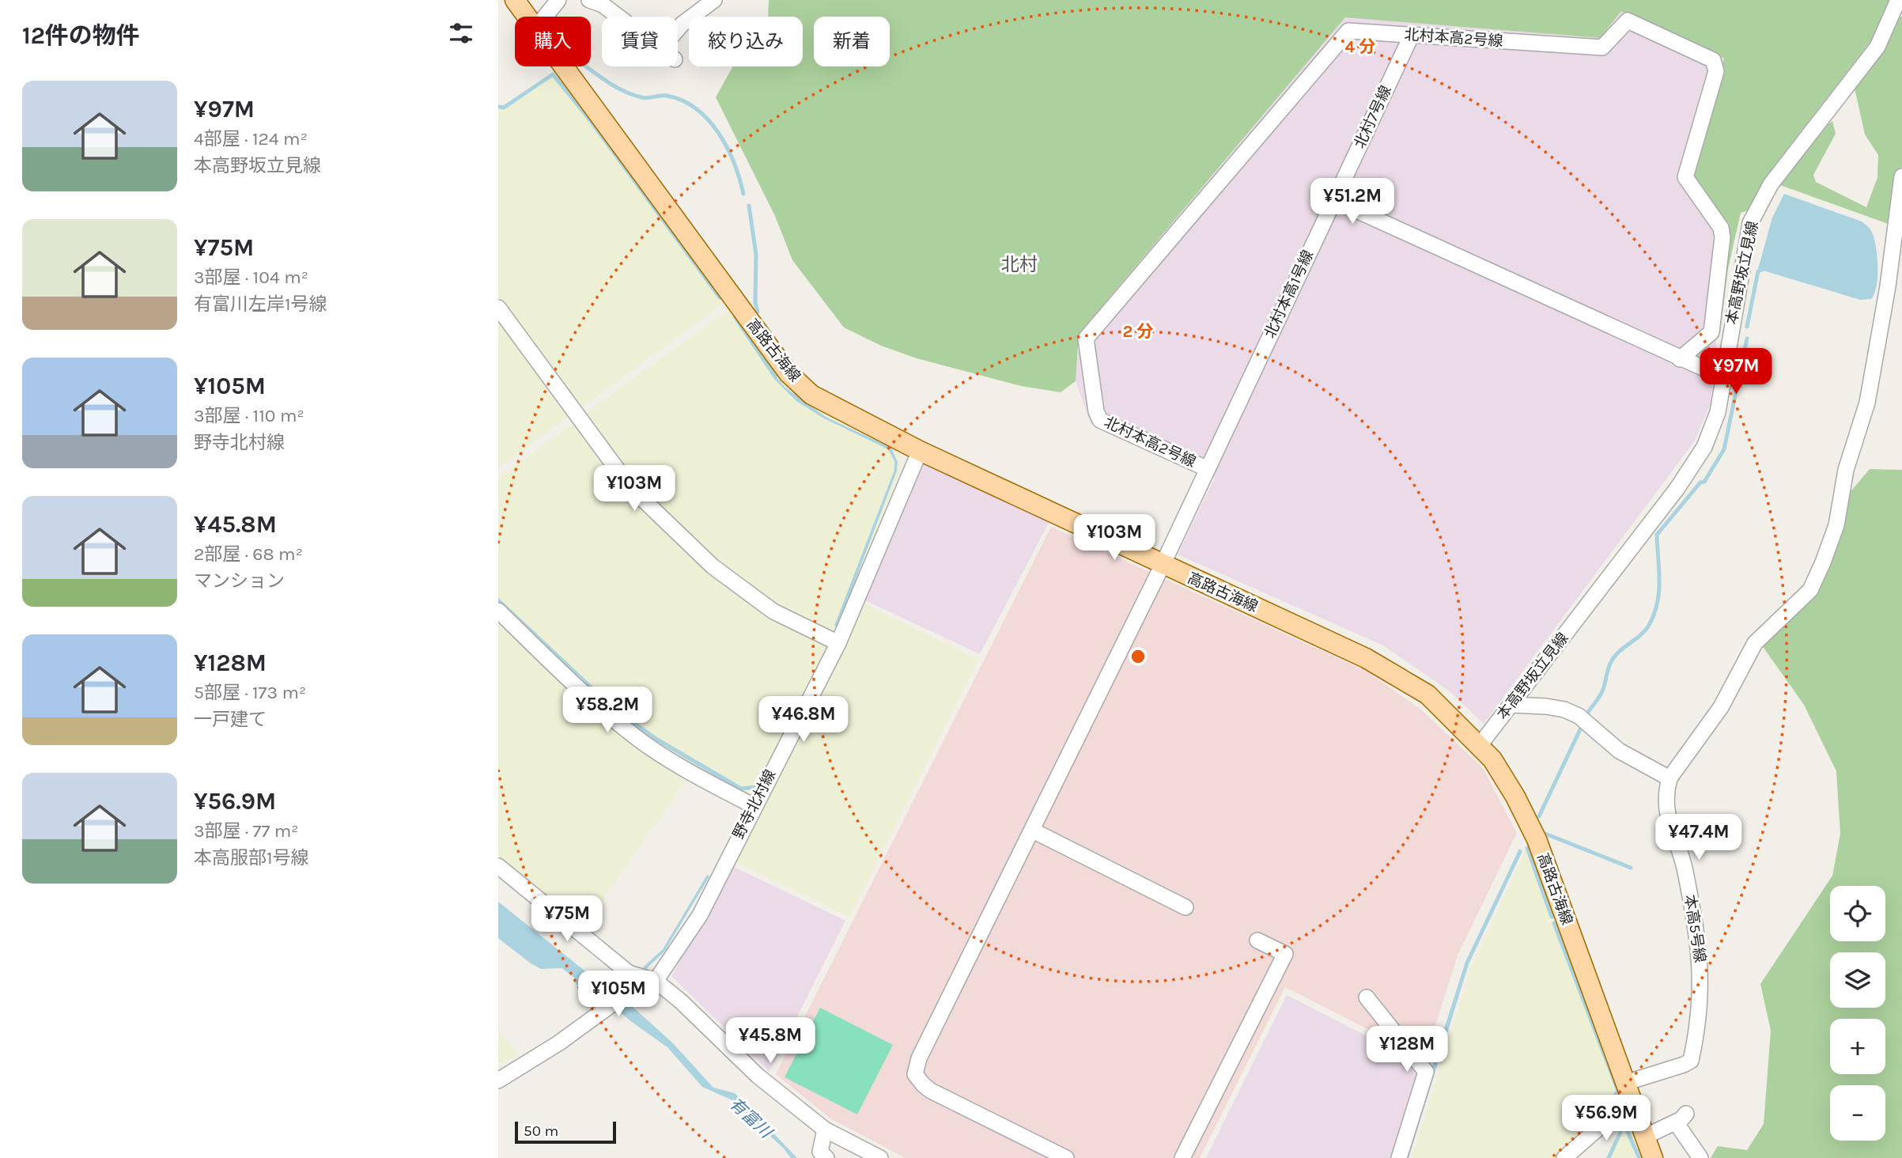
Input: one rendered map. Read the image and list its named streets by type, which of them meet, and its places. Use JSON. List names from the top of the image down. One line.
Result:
{"streets":{"main road":["高路古海線"],"street":["北村本高2号線","北村7号線","本高野坂立見線","北村本高1号線","野寺北村線","本高5号線"]},"crossings":[["北村本高2号線","北村7号線"],["北村本高2号線","北村本高1号線"],["北村7号線","北村本高1号線"],["本高野坂立見線","高路古海線"],["北村本高1号線","高路古海線"],["高路古海線","野寺北村線"],["高路古海線","本高5号線"]],"districts":["北村"],"water":["有富川"],"scale_bar":"50 m","page":{"heading":"12件の物件","chip":["購入","賃貸","絞り込み","新着"],"list":[{"name":"¥97M","note":"4部屋 · 124 m² · 本高野坂立見線"},{"name":"¥75M","note":"3部屋 · 104 m² · 有富川左岸1号線"},{"name":"¥105M","note":"3部屋 · 110 m² · 野寺北村線"},{"name":"¥45.8M","note":"2部屋 · 68 m² · マンション"},{"name":"¥128M","note":"5部屋 · 173 m² · 一戸建て"},{"name":"¥56.9M","note":"3部屋 · 77 m² · 本高服部1号線"}],"price":["¥51.2M","¥97M","¥103M","¥103M","¥58.2M","¥46.8M","¥47.4M","¥75M","¥105M","¥45.8M","¥128M","¥56.9M"],"map_buttons":["+","−"],"scale":"50 m"},"rings":["4 分","2 分"]}
